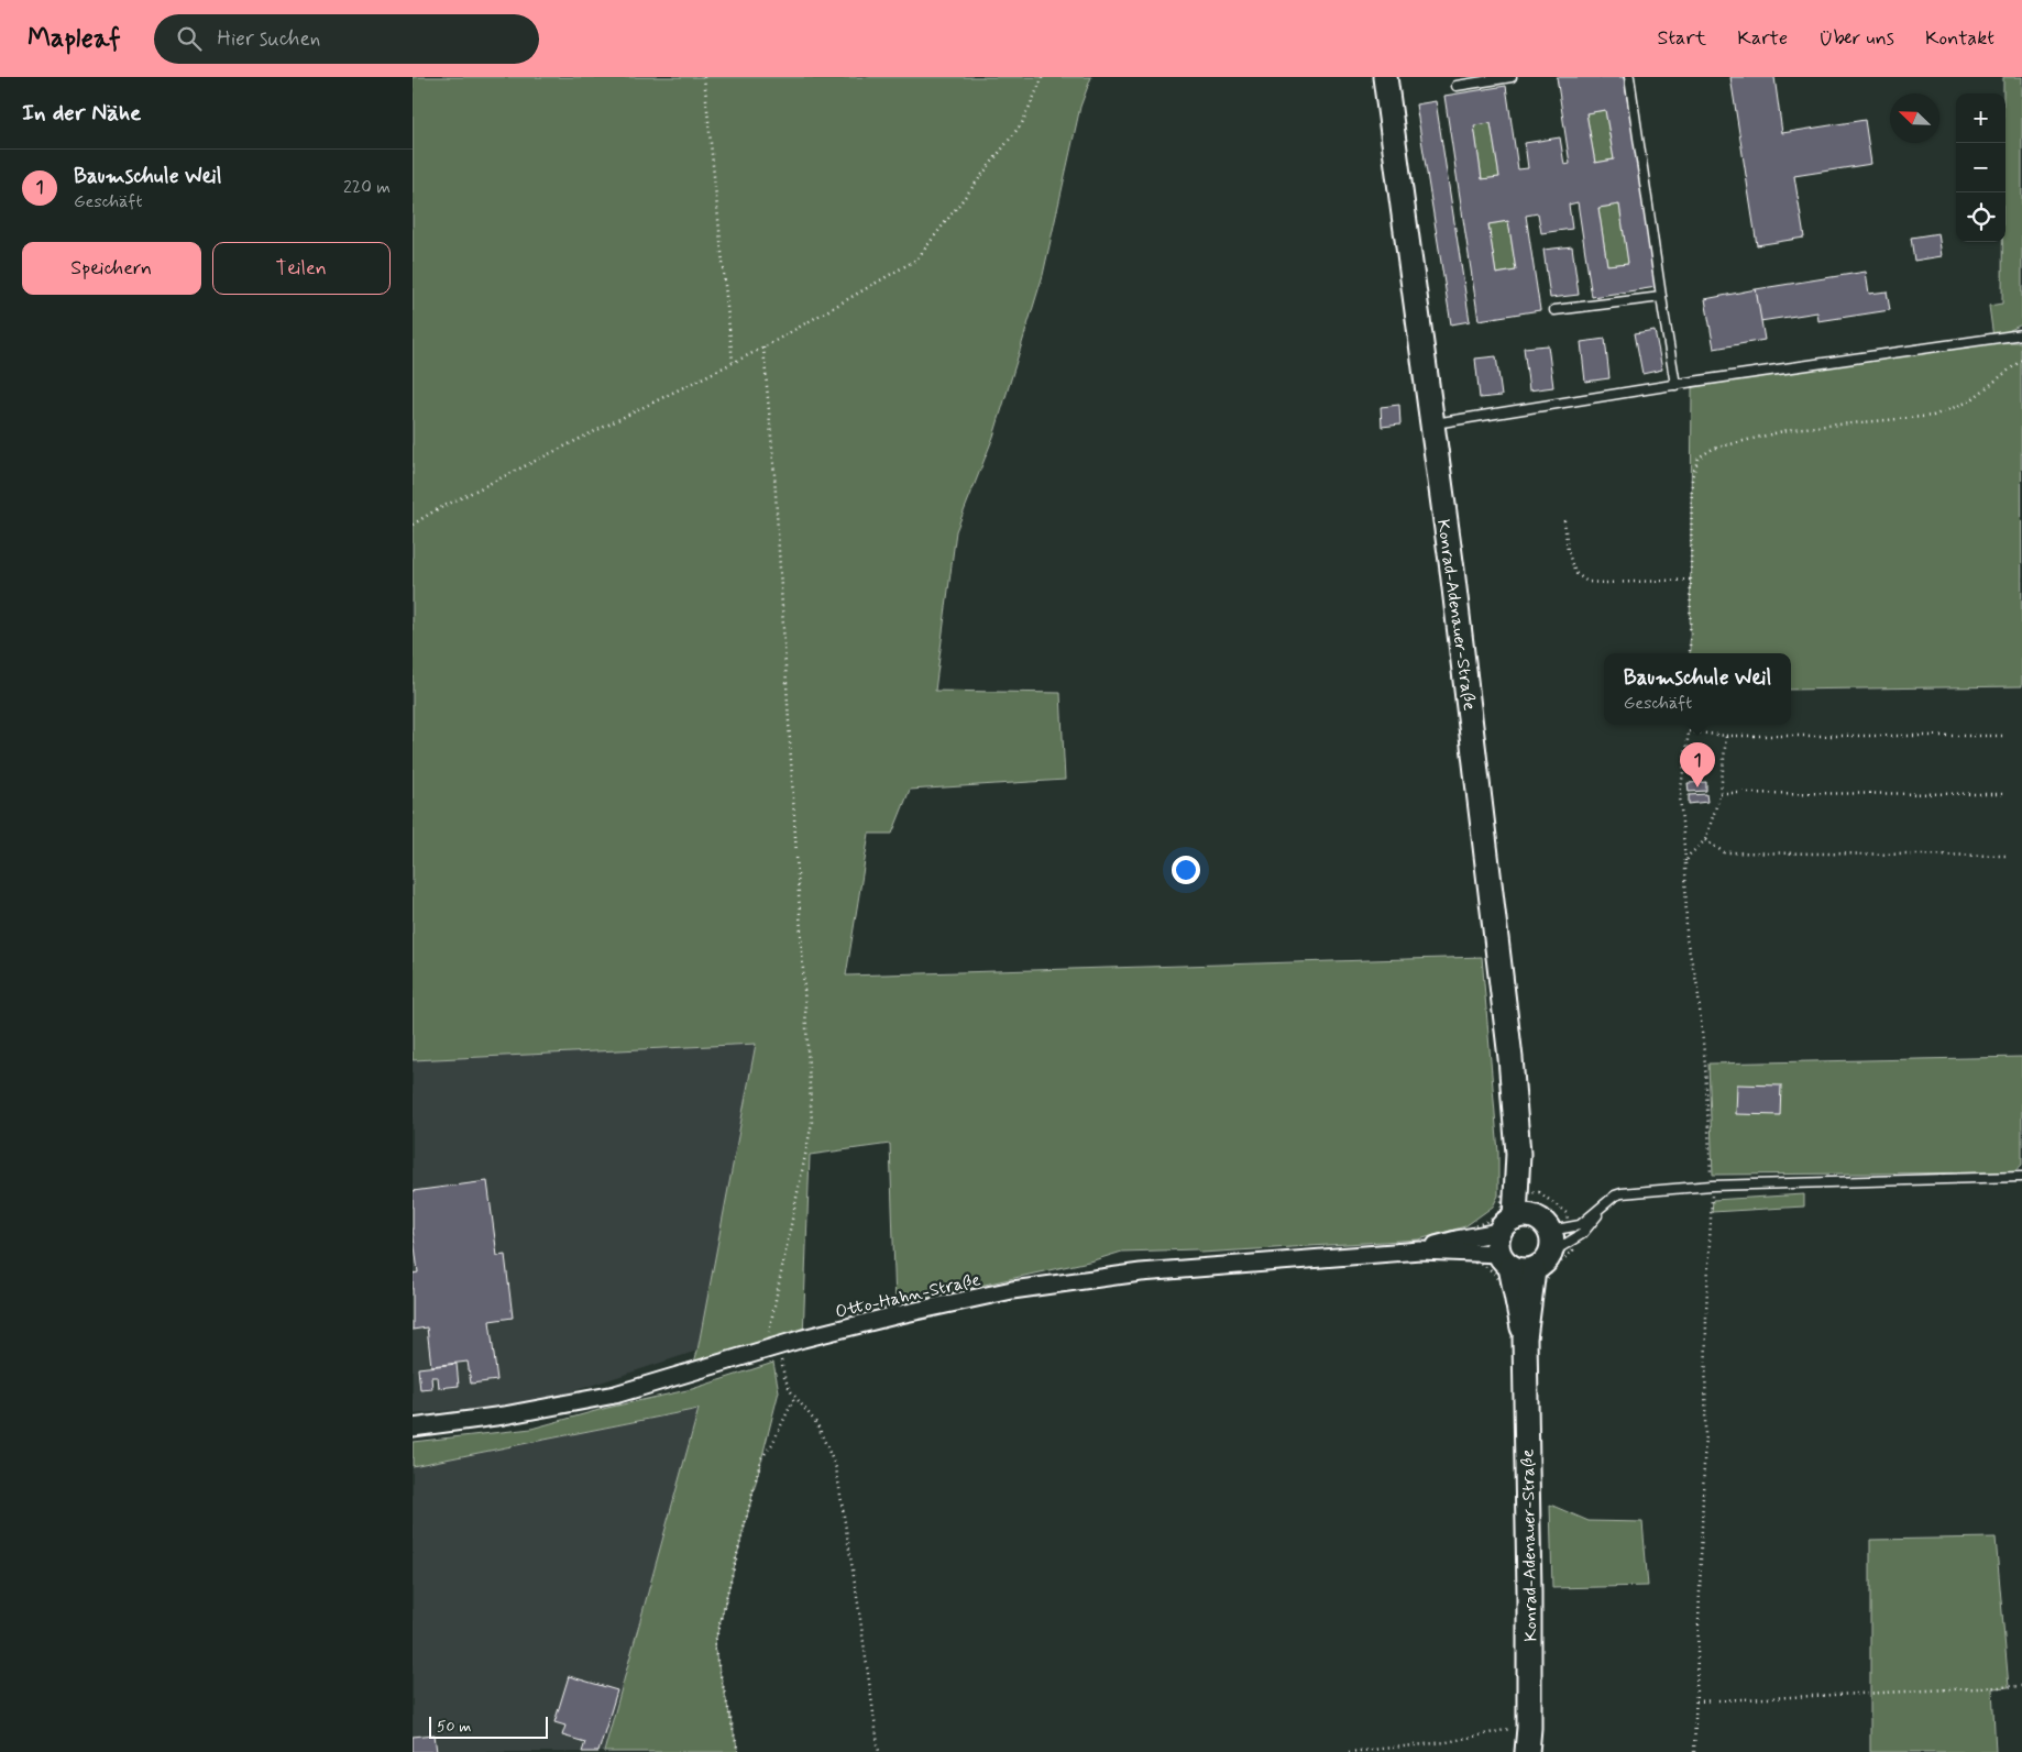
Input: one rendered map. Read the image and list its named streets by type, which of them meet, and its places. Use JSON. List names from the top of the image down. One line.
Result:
{"streets":{"main road":["Konrad-Adenauer-Straße"],"street":["Otto-Hahn-Straße"]},"crossings":[["Konrad-Adenauer-Straße","Otto-Hahn-Straße"]],"scale_bar":"50 m","north":"top left","page":{"header":"Mapleaf","search":"Hier suchen","nav":["Start","Karte","Über uns","Kontakt"],"heading":"In der Nähe","map_buttons":["+","−"],"list":[{"mark":"1","name":"Baumschule Weil","note":"Geschäft","value":"220 m"}],"buttons":["Speichern","Teilen"],"popup":["Baumschule Weil","Geschäft"],"pins":"1","scale":"50 m"}}
